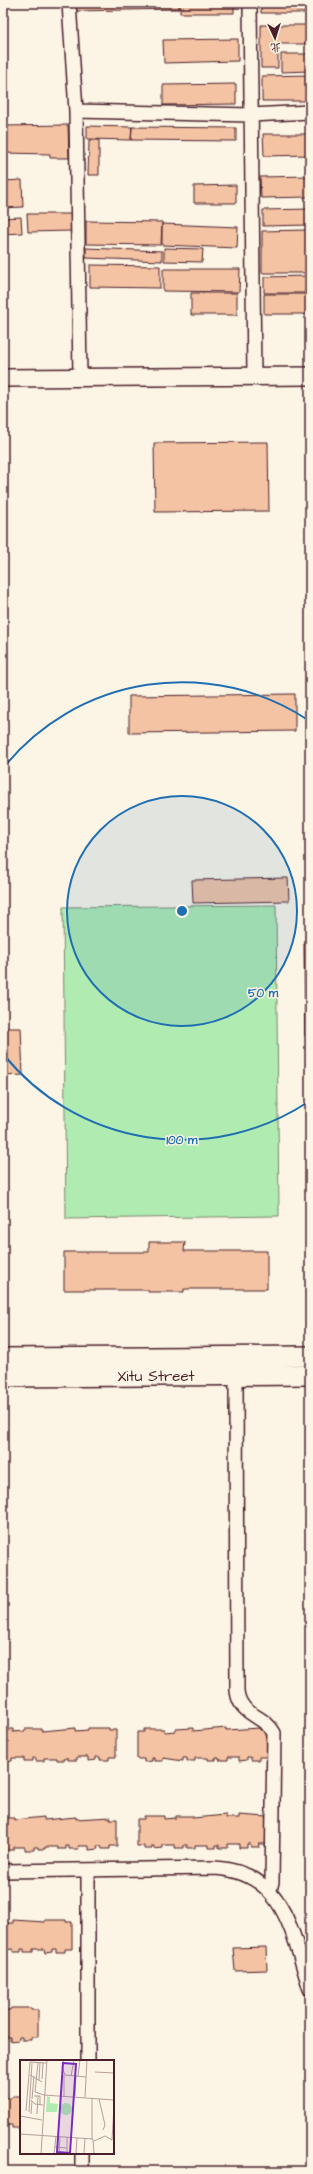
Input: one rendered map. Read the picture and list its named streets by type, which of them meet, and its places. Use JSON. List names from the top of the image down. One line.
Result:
{"streets":{"main road":["Xitu Street"]},"north":"bottom","rings":["50 m","100 m"]}
